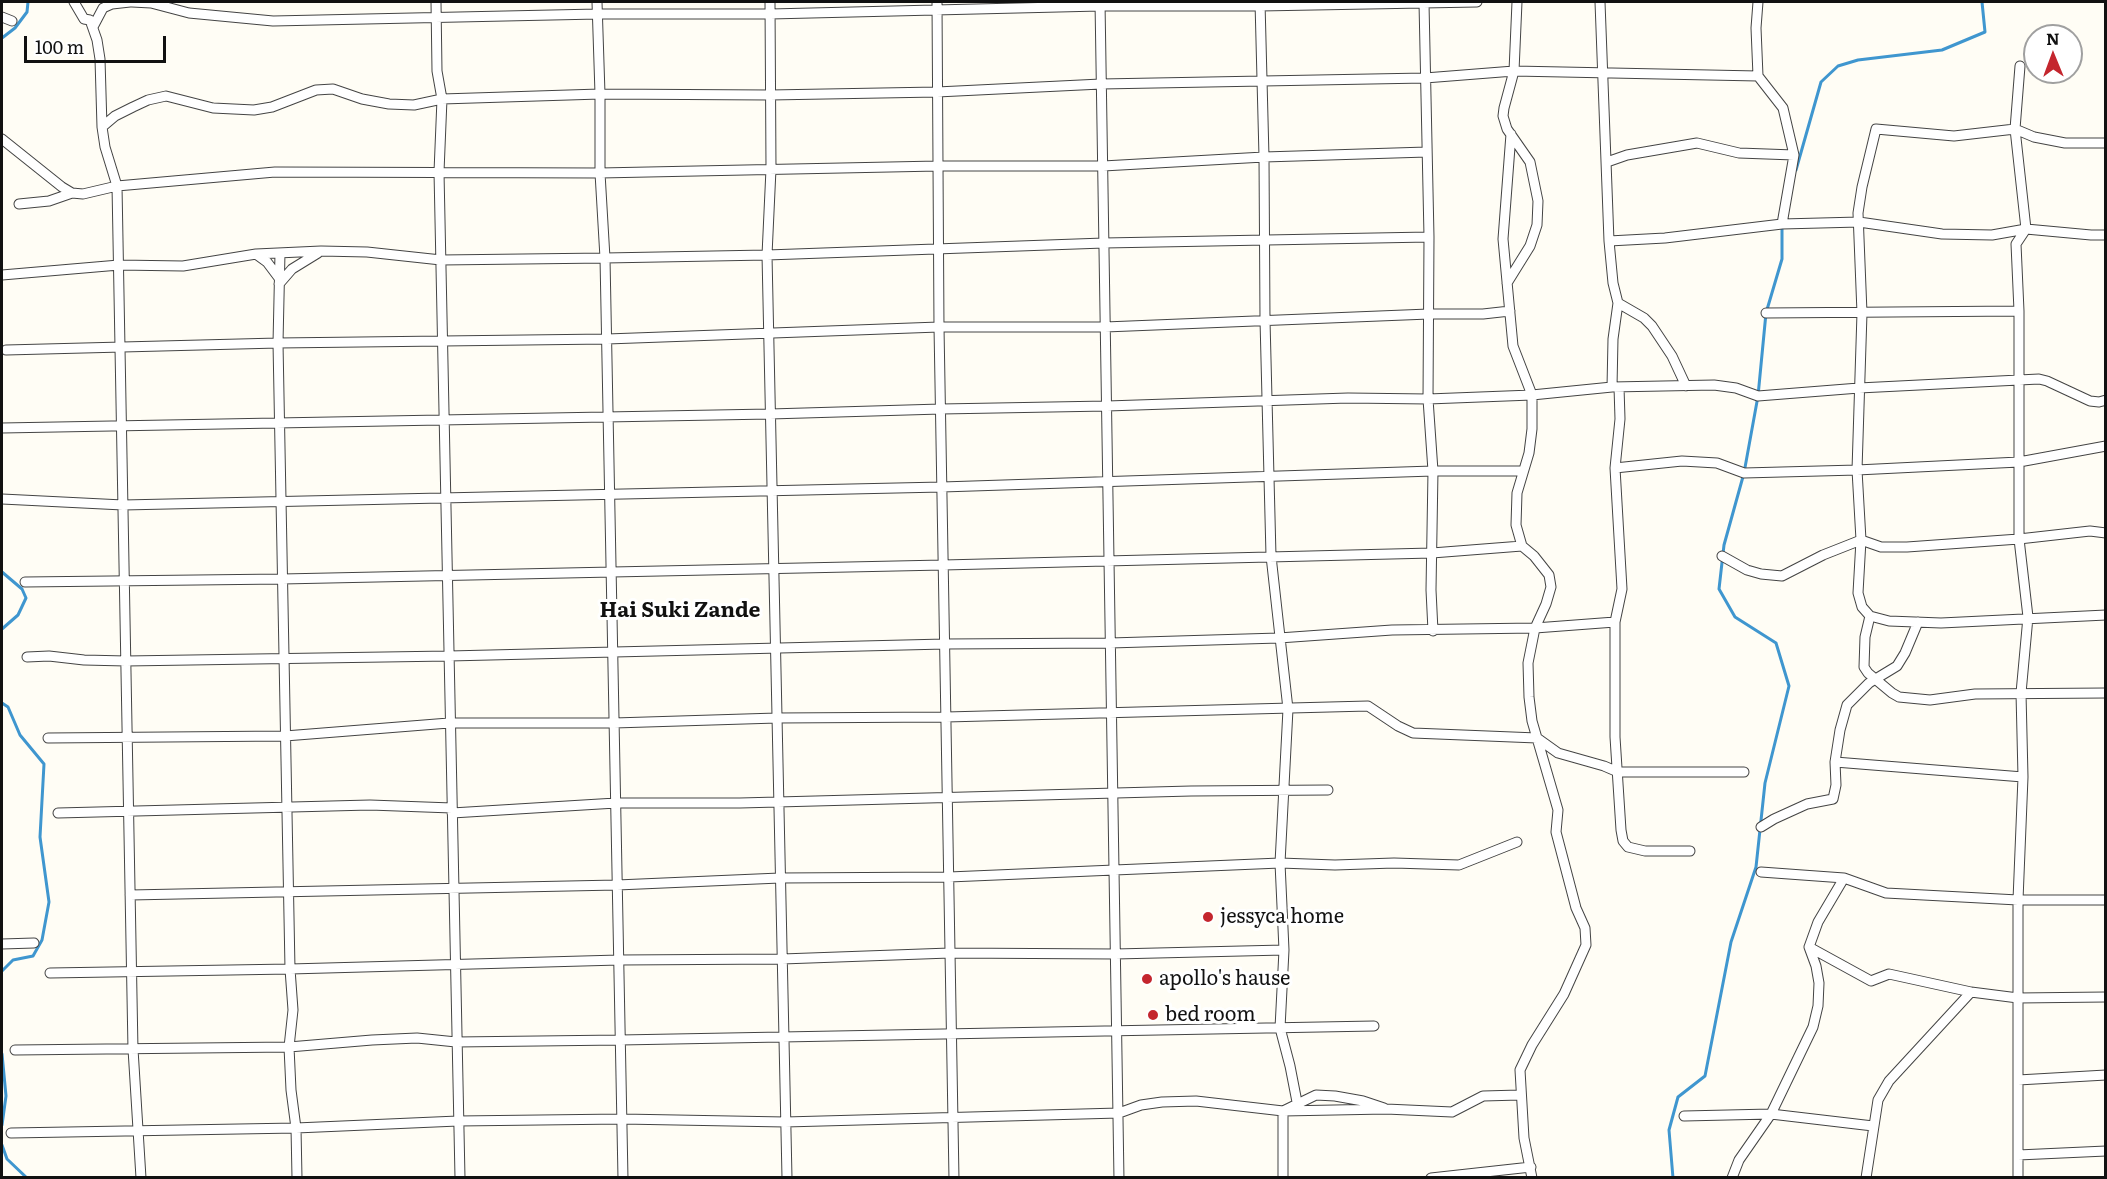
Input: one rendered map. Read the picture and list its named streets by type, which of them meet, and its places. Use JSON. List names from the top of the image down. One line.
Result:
{"districts":["Hai Suki Zande"],"places":["jessyca home","apollo's hause","bed room"],"scale_bar":"100 m","north":"top"}
